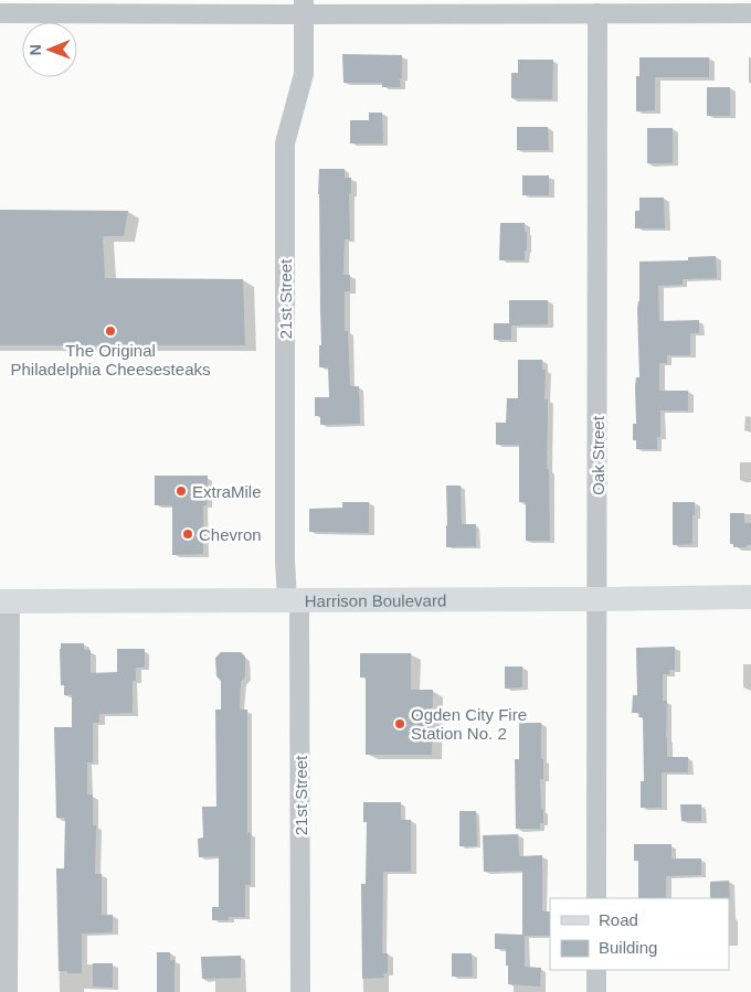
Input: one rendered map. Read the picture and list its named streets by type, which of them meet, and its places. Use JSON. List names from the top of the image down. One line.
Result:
{"streets":{"main road":["Harrison Boulevard"],"street":["21st Street","Oak Street"]},"crossings":[["21st Street","Harrison Boulevard"],["Oak Street","Harrison Boulevard"]],"places":["The Original Philadelphia Cheesesteaks","ExtraMile","Chevron","Ogden City Fire Station No. 2"],"legend":["Road","Building"],"north":"left"}
